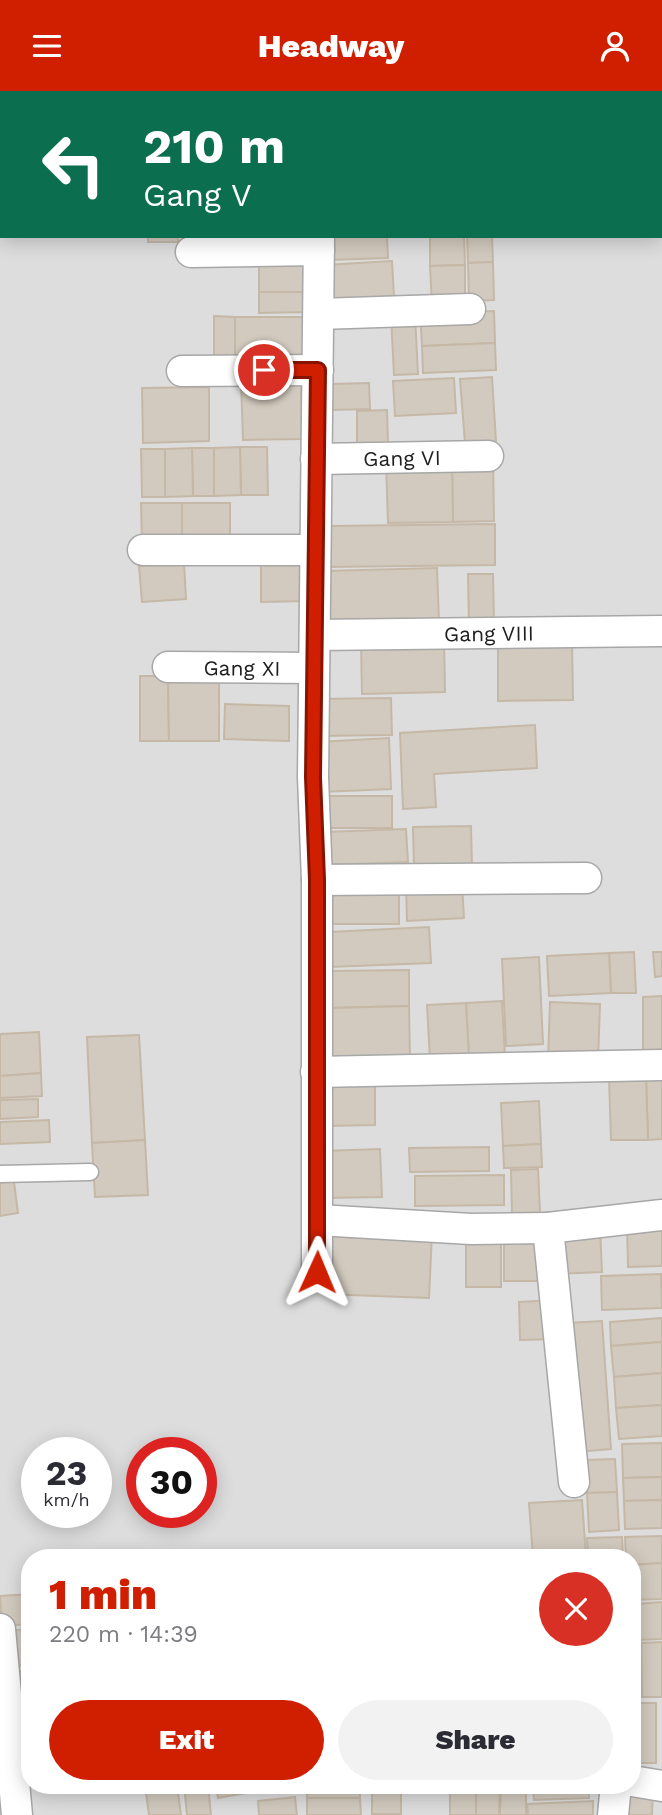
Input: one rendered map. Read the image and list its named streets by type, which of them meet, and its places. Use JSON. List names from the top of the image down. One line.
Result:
{"streets":{"street":["Gang VI","Gang VIII","Gang XI"]},"page":{"header":"Headway","turn":["210 m","Gang V"],"speed":"23 km/h","limit":"30","heading":["1 min","220 m · 14:39"],"buttons":["Exit","Share"]}}
